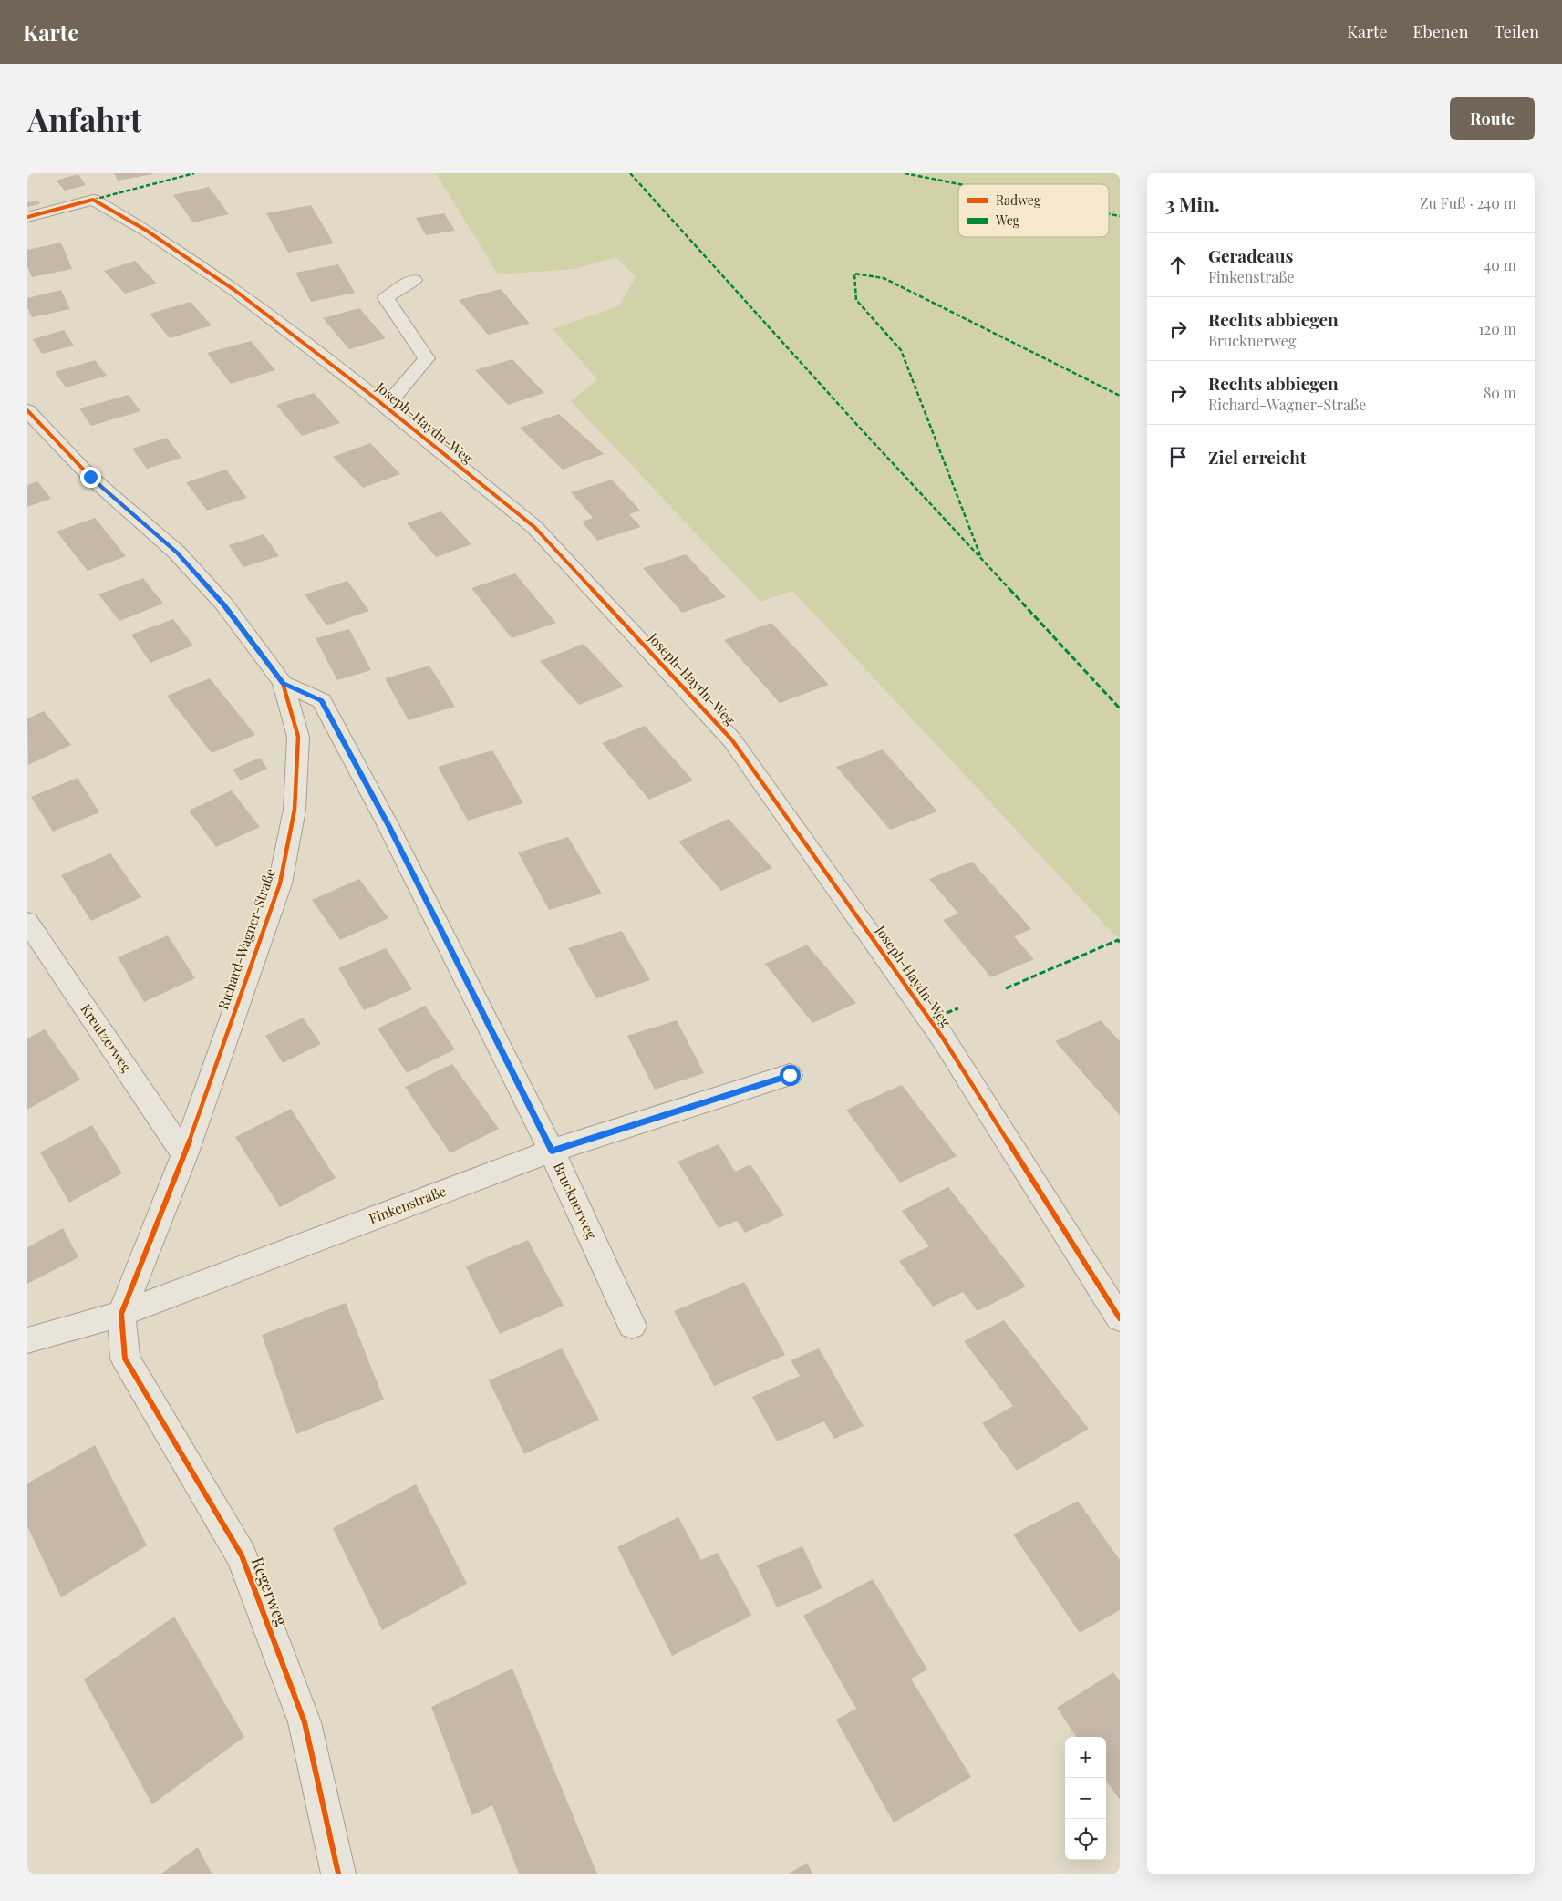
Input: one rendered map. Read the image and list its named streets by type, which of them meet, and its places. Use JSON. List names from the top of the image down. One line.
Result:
{"streets":{"street":["Joseph-Haydn-Weg","Richard-Wagner-Straße","Kreutzerweg","Brucknerweg","Finkenstraße","Regerweg"]},"crossings":[["Richard-Wagner-Straße","Kreutzerweg"],["Richard-Wagner-Straße","Brucknerweg"],["Richard-Wagner-Straße","Finkenstraße"],["Richard-Wagner-Straße","Regerweg"],["Brucknerweg","Finkenstraße"],["Finkenstraße","Regerweg"]],"legend":["Radweg","Weg"],"page":{"header":"Karte","nav":["Karte","Ebenen","Teilen"],"buttons":"Route","title":"Anfahrt","heading":["3 Min.","Zu Fuß · 240 m"],"list":[["Geradeaus","Finkenstraße","40 m"],["Rechts abbiegen","Brucknerweg","120 m"],["Rechts abbiegen","Richard-Wagner-Straße","80 m"],"Ziel erreicht"],"map_buttons":["+","−"]}}
